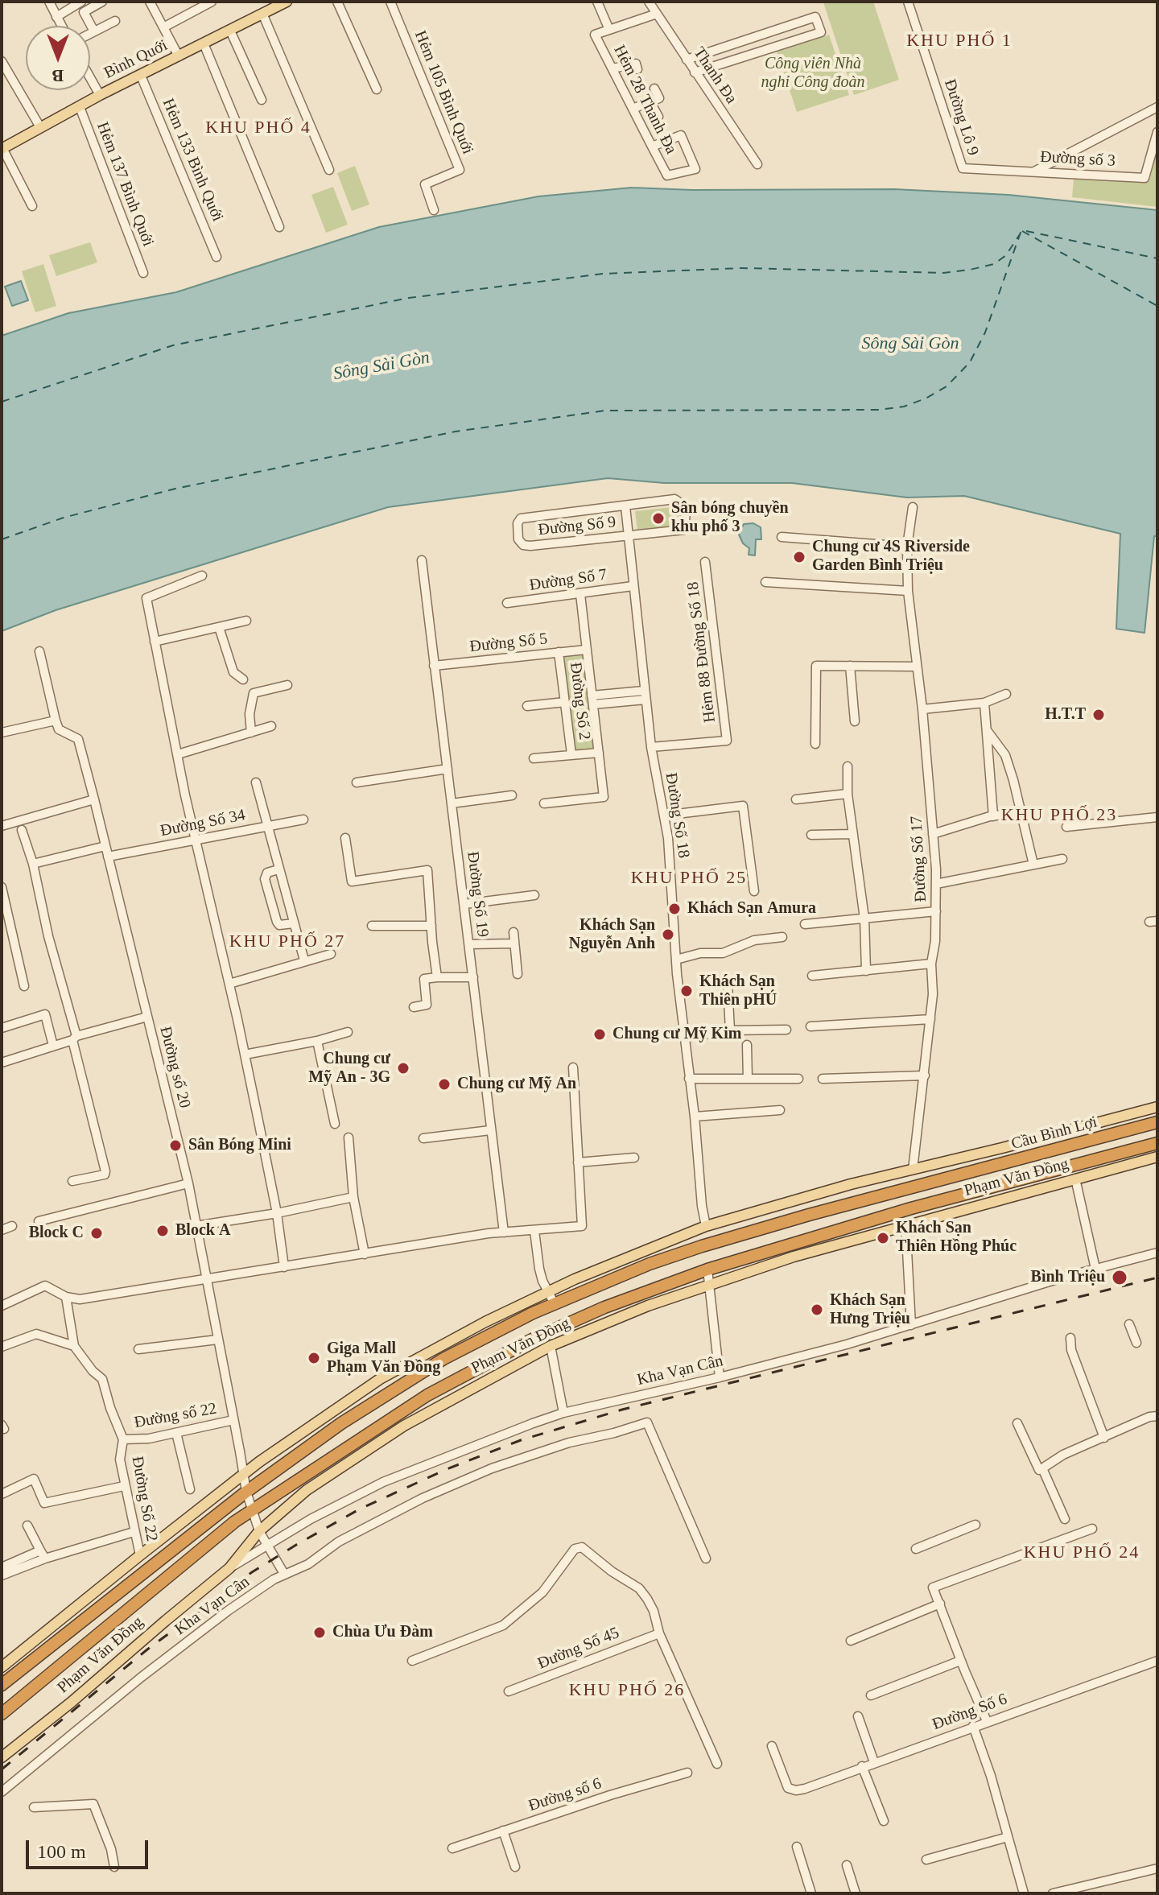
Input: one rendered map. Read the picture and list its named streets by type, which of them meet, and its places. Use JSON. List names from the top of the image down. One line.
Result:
{"streets":{"highway":["Cầu Bình Lợi","Phạm Văn Đồng"],"main road":["Bình Quới"],"street":["Thanh Đa","Hẻm 105 Bình Quới","Hẻm 28 Thanh Đa","Đường Lô 9","Đường số 3","Hẻm 133 Bình Quới","Hẻm 137 Bình Quới","Đường Số 9","Đường Số 7","Đường Số 5","Hẻm 88 Đường Số 18","Đường Số 2","Đường Số 18","Đường Số 34","Đường Số 17","Đường Số 19","Đường số 20","Kha Vạn Cân","Đường số 22","Đường Số 22","Đường Số 45","Đường Số 6","Đường số 6"]},"crossings":[["Bình Quới","Hẻm 133 Bình Quới"],["Bình Quới","Hẻm 137 Bình Quới"],["Thanh Đa","Hẻm 28 Thanh Đa"],["Đường Lô 9","Đường số 3"],["Đường Số 9","Đường Số 18"],["Đường Số 7","Đường Số 2"],["Đường Số 7","Đường Số 18"],["Đường Số 5","Đường Số 2"],["Đường Số 5","Đường Số 19"],["Hẻm 88 Đường Số 18","Đường Số 18"],["Đường Số 2","Đường Số 18"],["Đường Số 18","Phạm Văn Đồng"],["Đường Số 34","Đường số 20"],["Đường Số 17","Phạm Văn Đồng"],["Đường số 20","Phạm Văn Đồng"],["Đường số 20","Kha Vạn Cân"],["Đường số 20","Đường số 22"],["Cầu Bình Lợi","Phạm Văn Đồng"],["Phạm Văn Đồng","Kha Vạn Cân"],["Phạm Văn Đồng","Đường Số 22"],["Đường số 22","Đường Số 22"]],"districts":["KHU PHỐ 1","KHU PHỐ 4","KHU PHỐ 23","KHU PHỐ 25","KHU PHỐ 27","KHU PHỐ 24","KHU PHỐ 26"],"water":["Sông Sài Gòn"],"parks":["Công viên Nhà nghỉ Công đoàn"],"places":["Sân bóng chuyền khu phố 3","Chung cư 4S Riverside Garden Bình Triệu","H.T.T","Khách Sạn Amura","Khách Sạn Nguyễn Anh","Khách Sạn Thiên pHÚ","Chung cư Mỹ Kim","Chung cư Mỹ An - 3G","Chung cư Mỹ An","Sân Bóng Mini","Block A","Block C","Khách Sạn Thiên Hồng Phúc","Bình Triệu","Khách Sạn Hưng Triệu","Giga Mall Phạm Văn Đồng","Chùa Ưu Đàm"],"scale_bar":"100 m","north":"bottom"}
